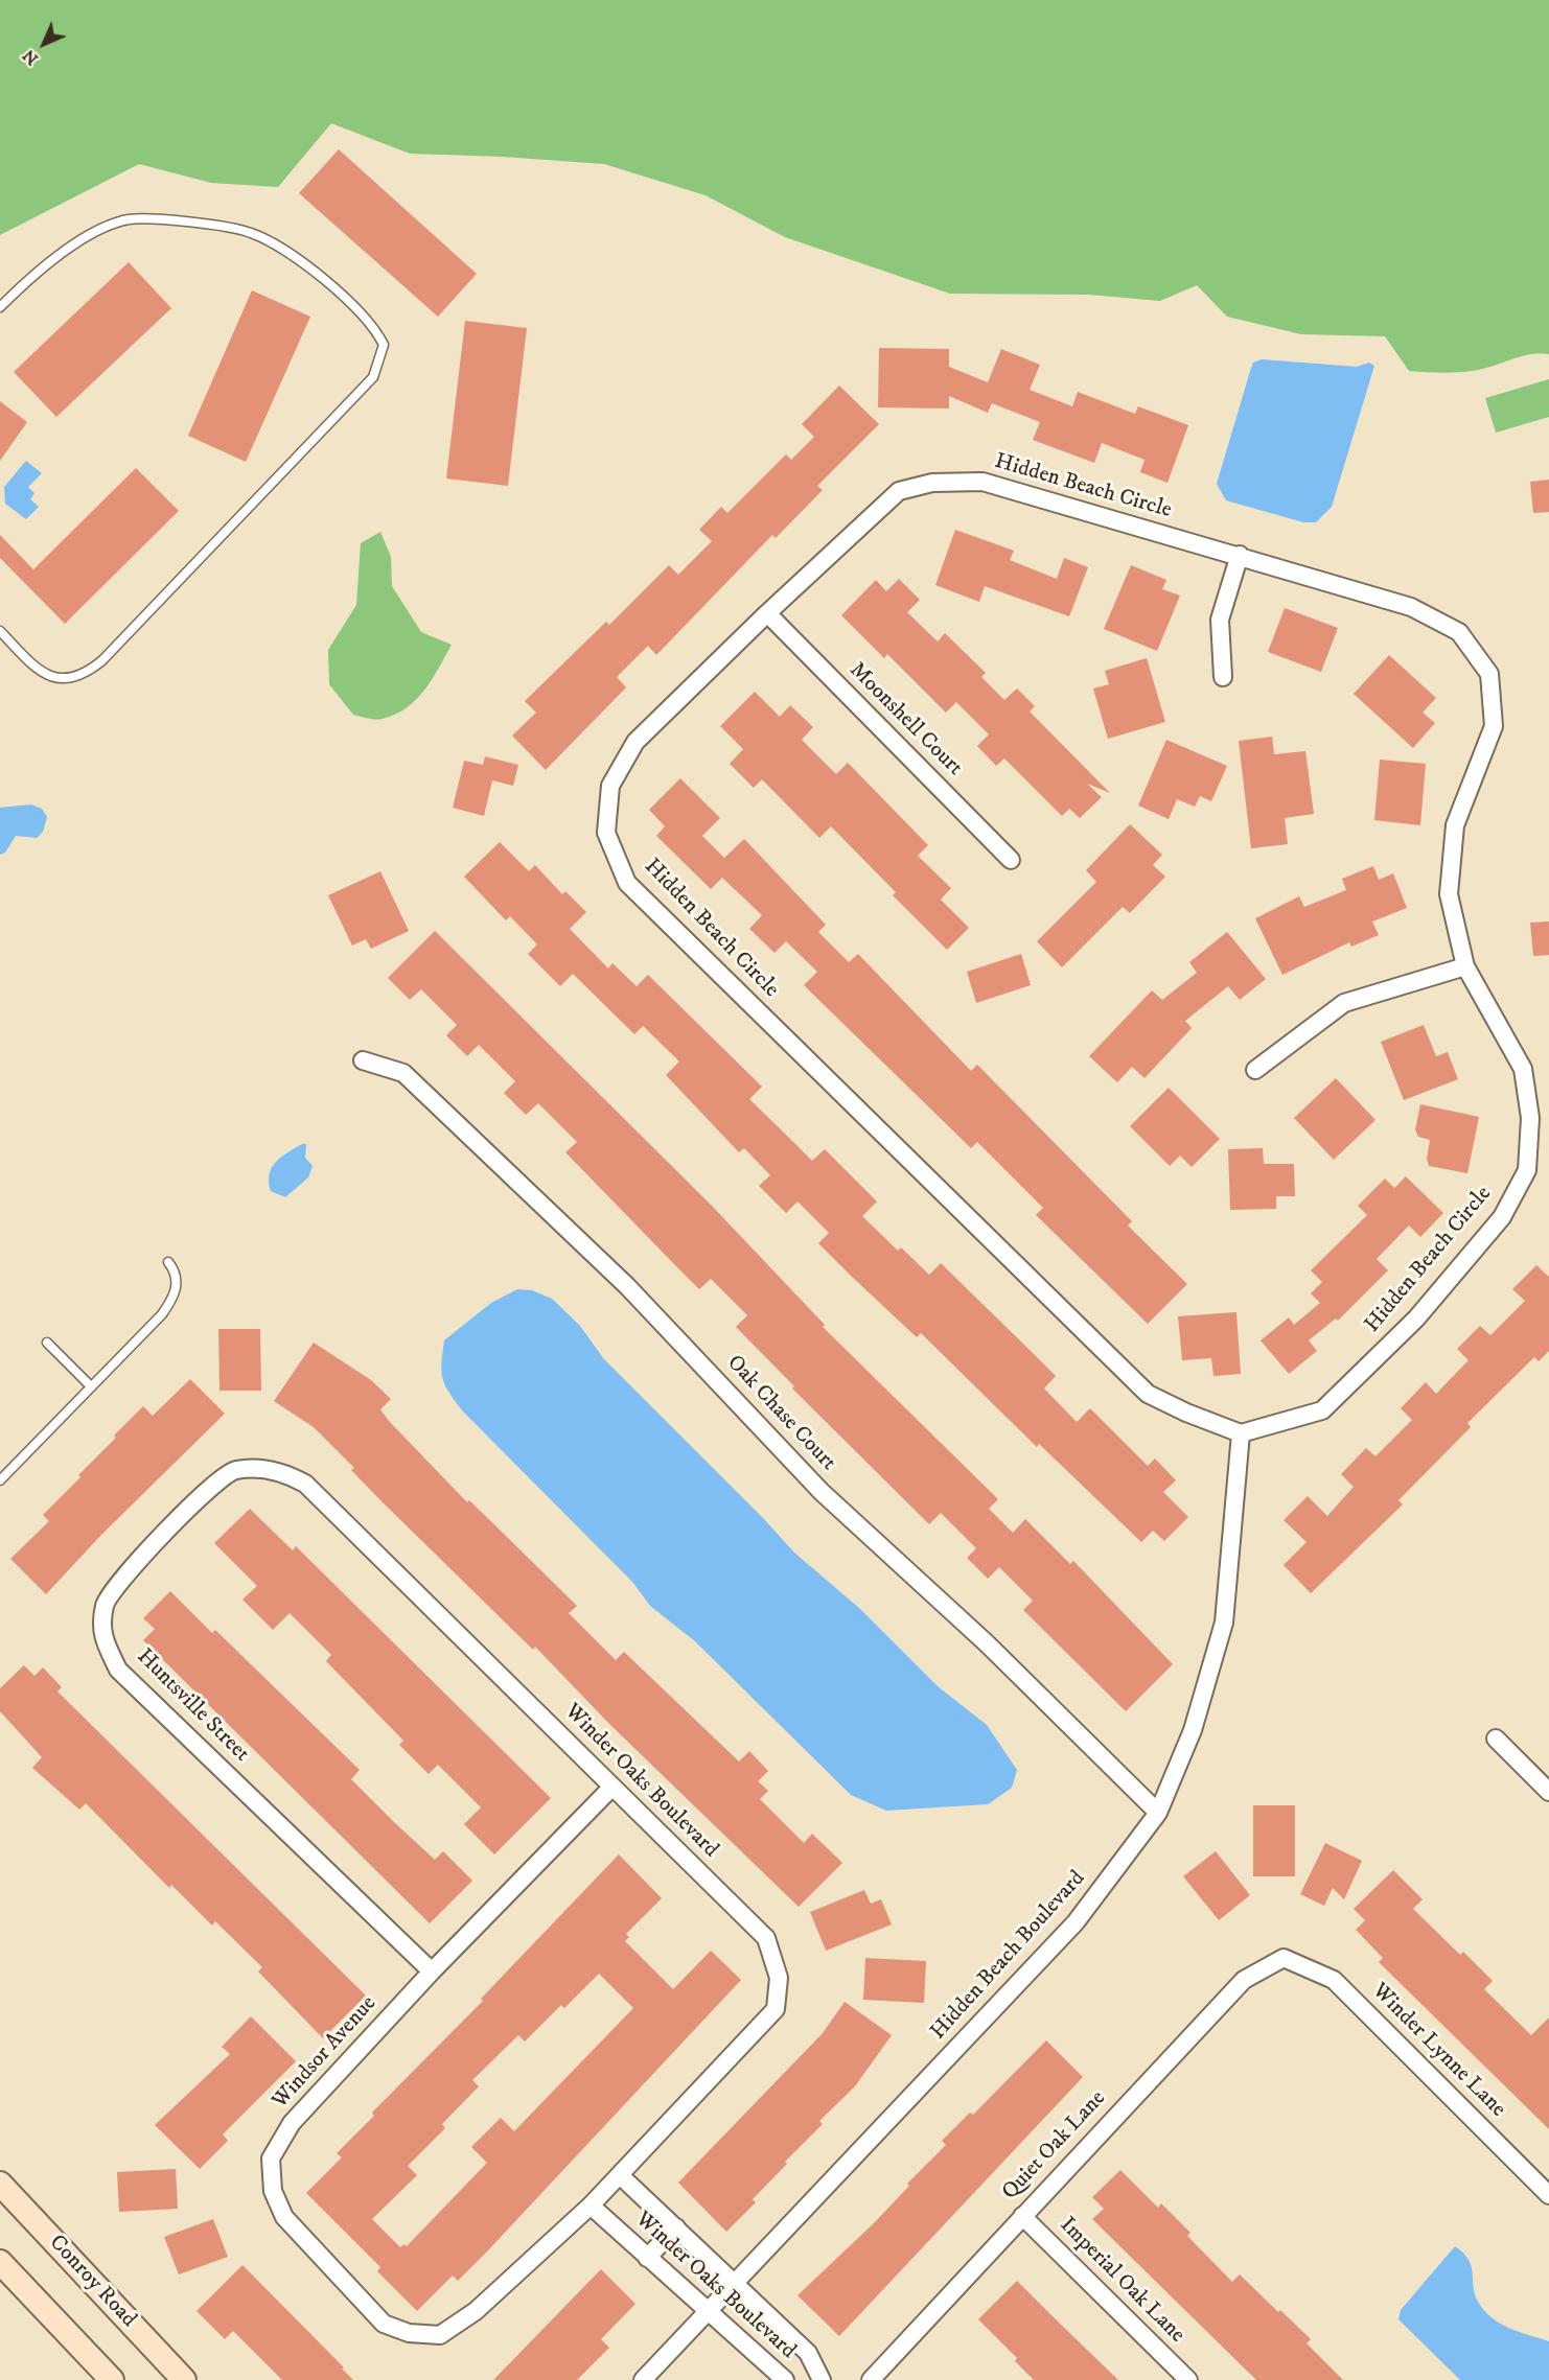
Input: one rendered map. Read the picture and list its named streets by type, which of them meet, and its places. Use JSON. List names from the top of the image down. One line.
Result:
{"streets":{"main road":["Conroy Road"],"street":["Hidden Beach Circle","Moonshell Court","Oak Chase Court","Huntsville Street","Winder Oaks Boulevard","Hidden Beach Boulevard","Winder Lynne Lane","Windsor Avenue","Quiet Oak Lane","Imperial Oak Lane"]},"crossings":[["Hidden Beach Circle","Moonshell Court"],["Hidden Beach Circle","Hidden Beach Boulevard"],["Oak Chase Court","Hidden Beach Boulevard"],["Huntsville Street","Winder Oaks Boulevard"],["Huntsville Street","Windsor Avenue"],["Winder Oaks Boulevard","Hidden Beach Boulevard"],["Winder Oaks Boulevard","Windsor Avenue"],["Winder Lynne Lane","Quiet Oak Lane"],["Quiet Oak Lane","Imperial Oak Lane"]],"north":"bottom left"}
